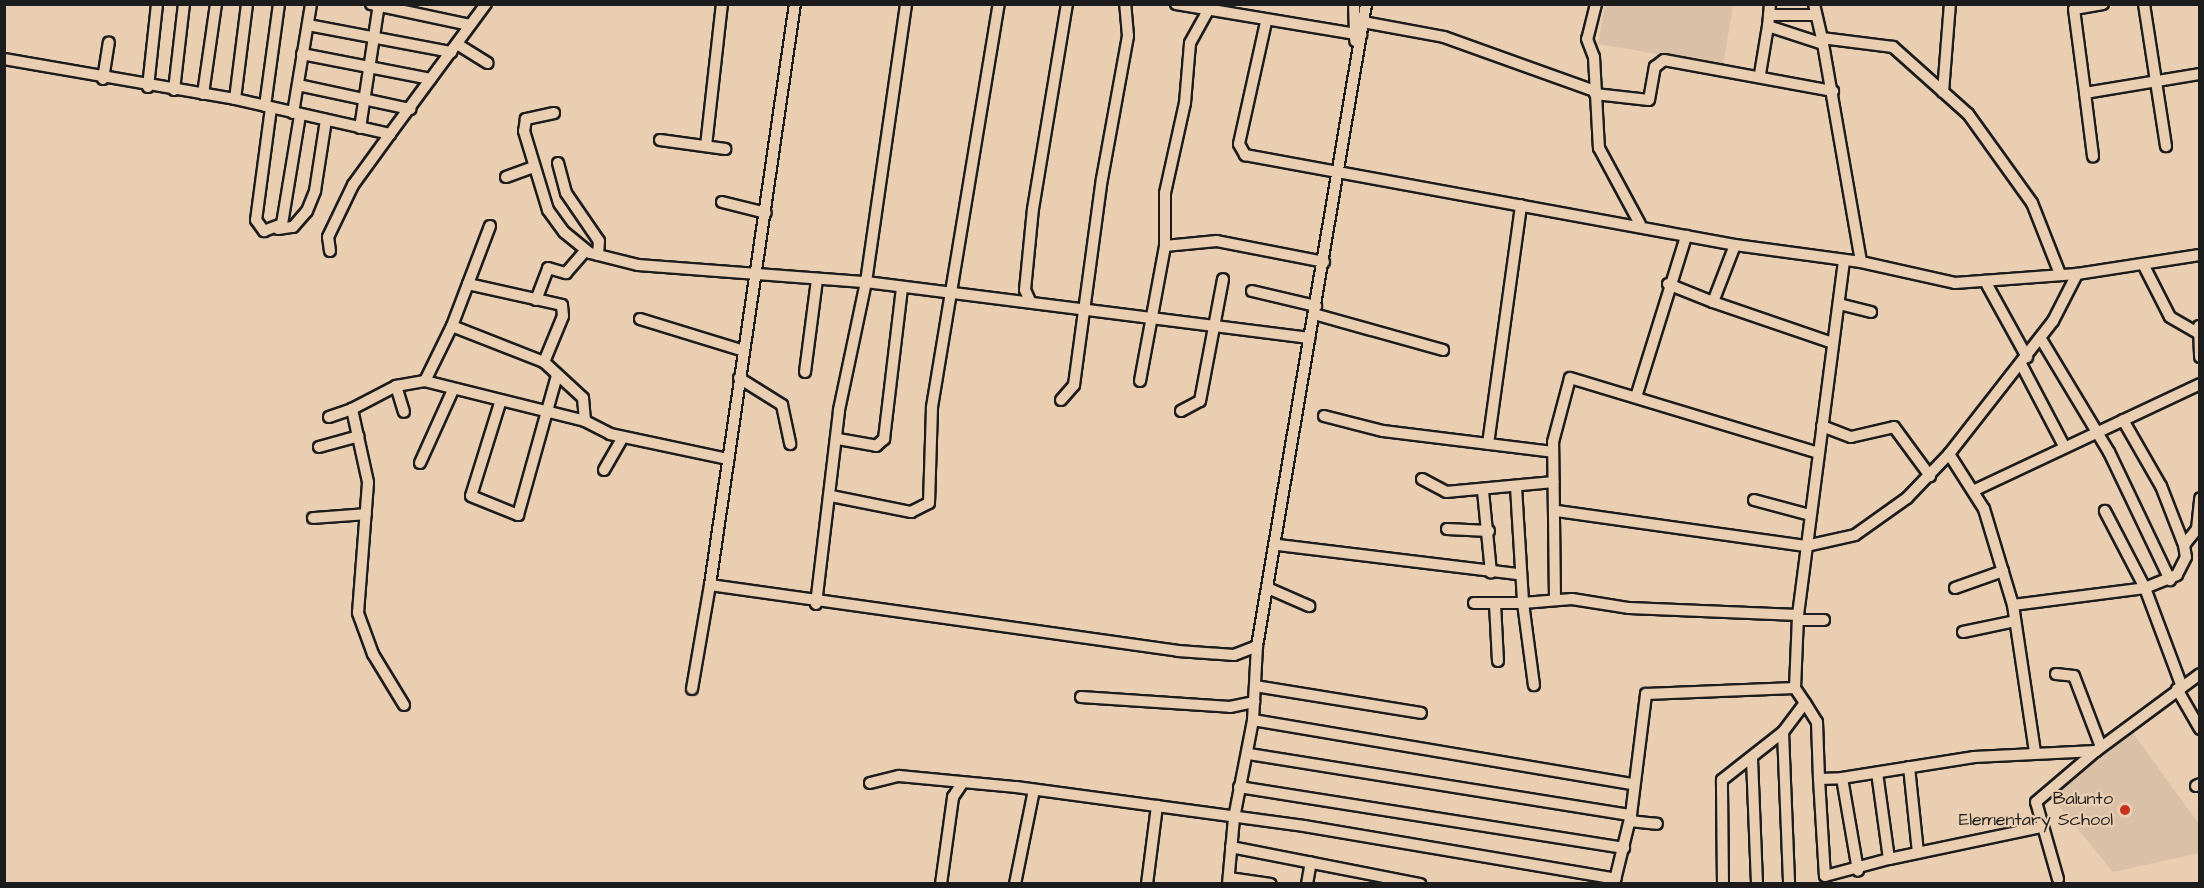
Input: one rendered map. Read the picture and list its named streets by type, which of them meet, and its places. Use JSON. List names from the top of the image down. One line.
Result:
{"places":["Balunto Elementary School"]}
